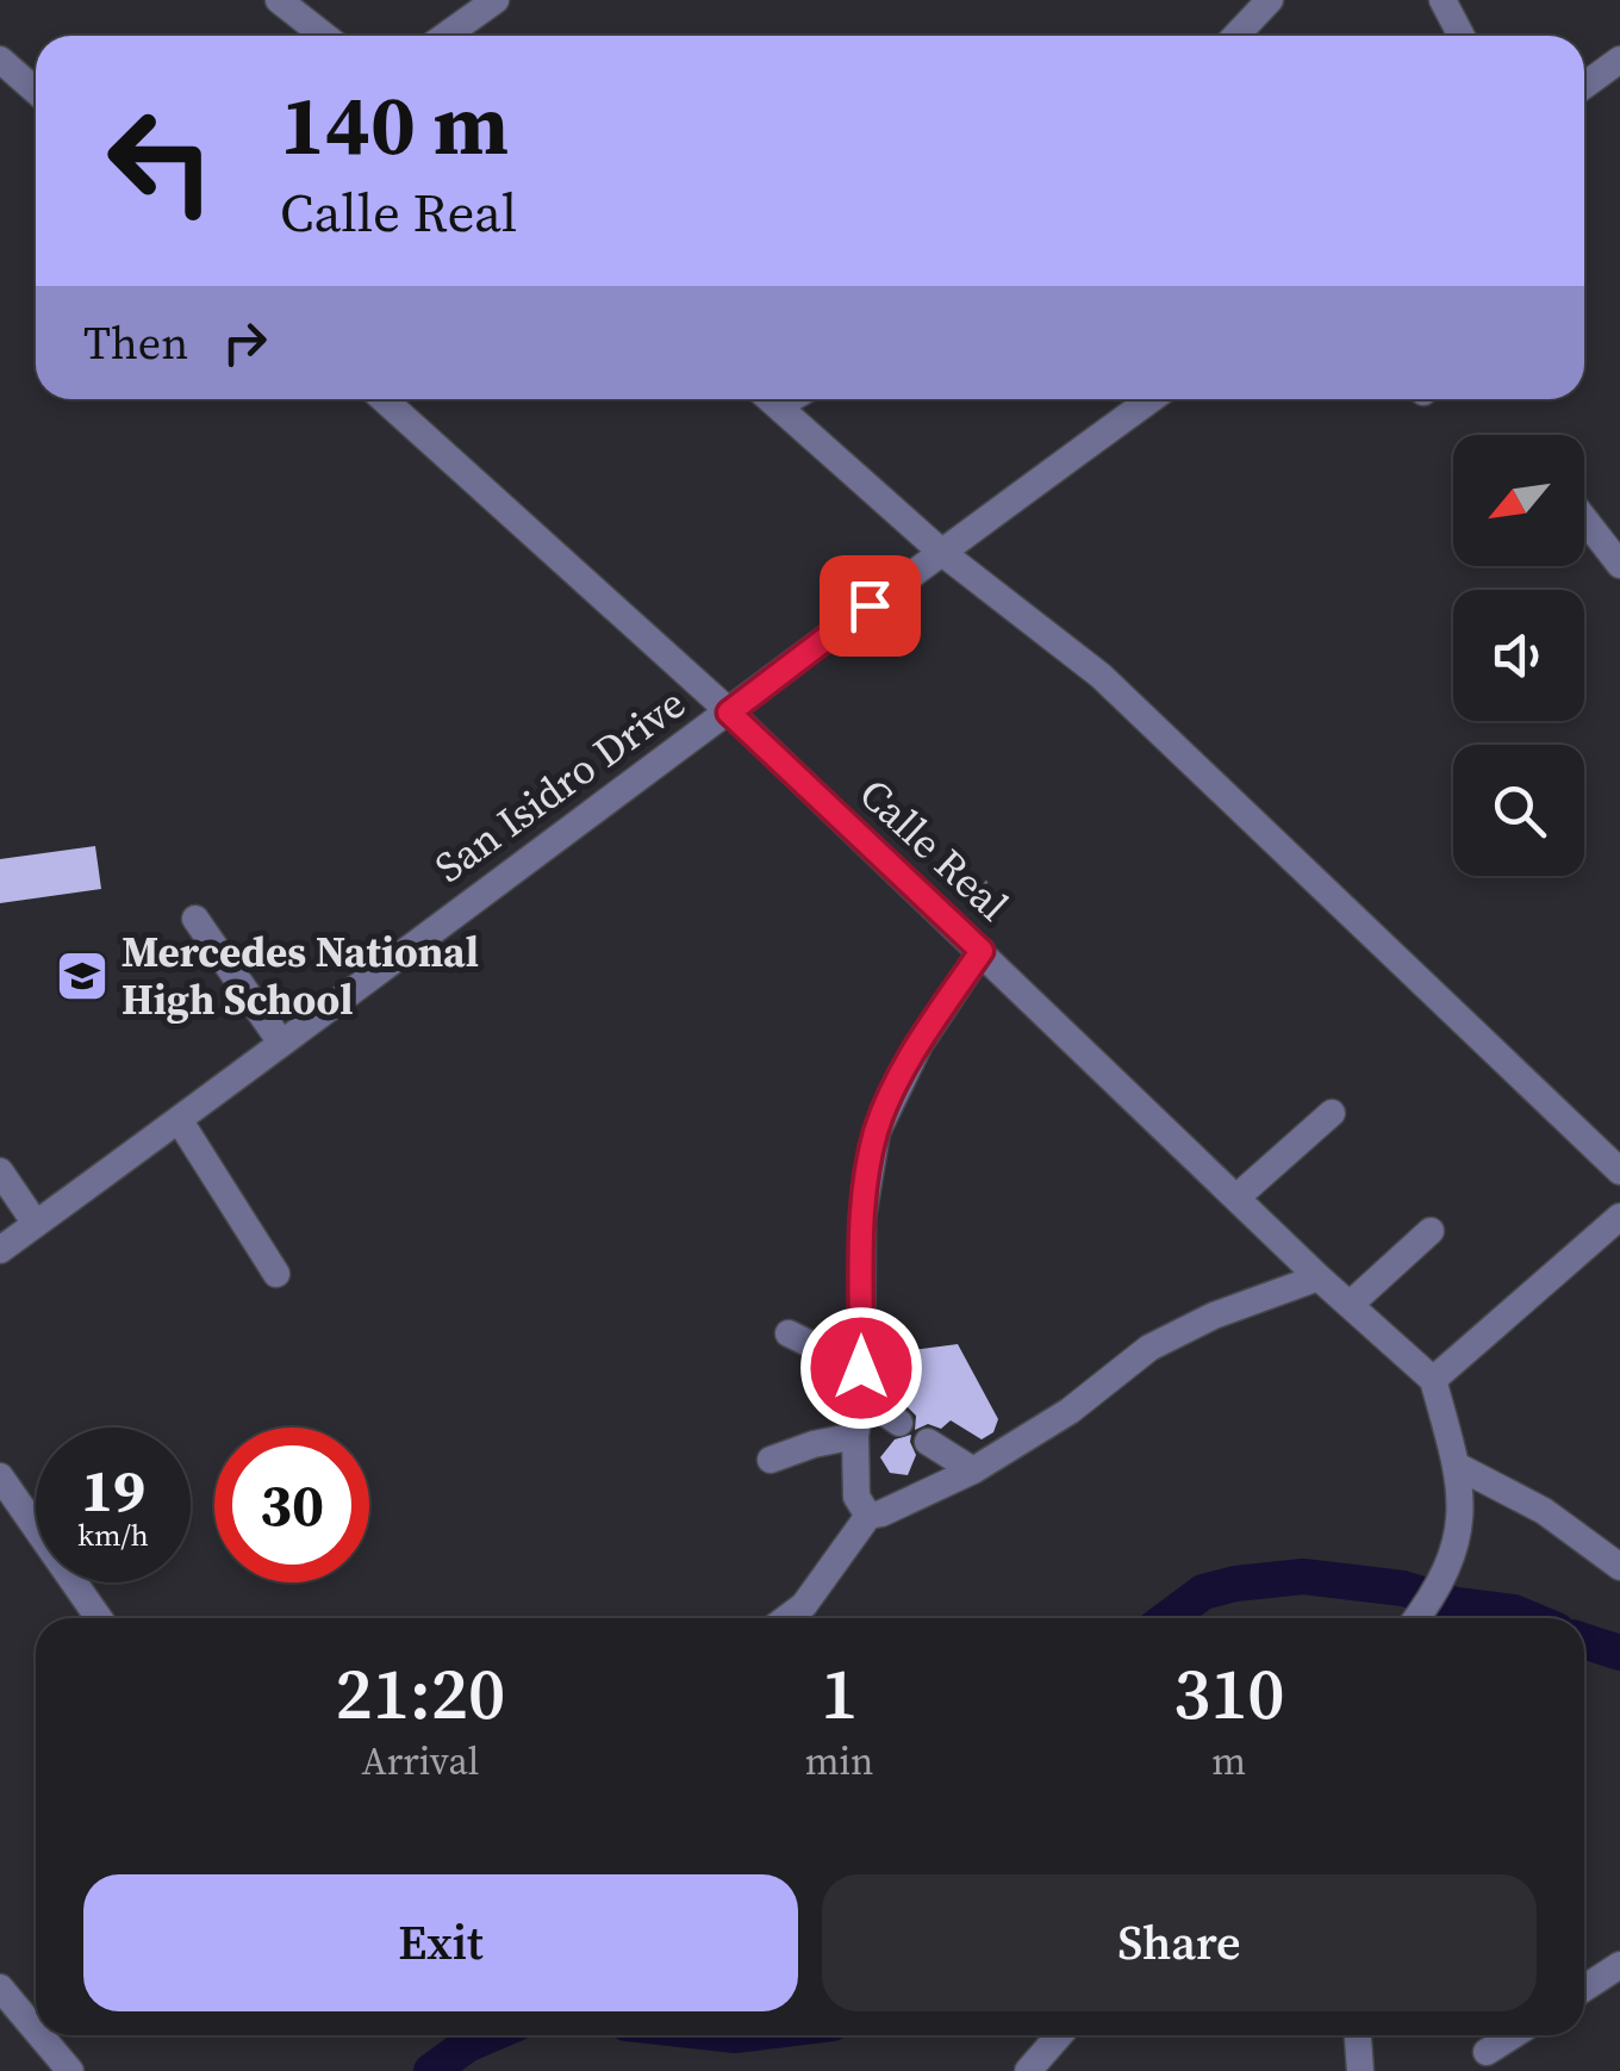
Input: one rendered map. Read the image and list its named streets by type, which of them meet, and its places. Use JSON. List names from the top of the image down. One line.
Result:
{"streets":{"street":["San Isidro Drive","Calle Real"]},"crossings":[["San Isidro Drive","Calle Real"]],"places":{"school or university":["Mercedes National High School"]},"north":"bottom left","page":{"turn":["140 m","Calle Real"],"then":"Then","speed":"19 km/h","limit":"30","eta":["21:20","Arrival","1","min","310","m"],"buttons":["Exit","Share"]}}
